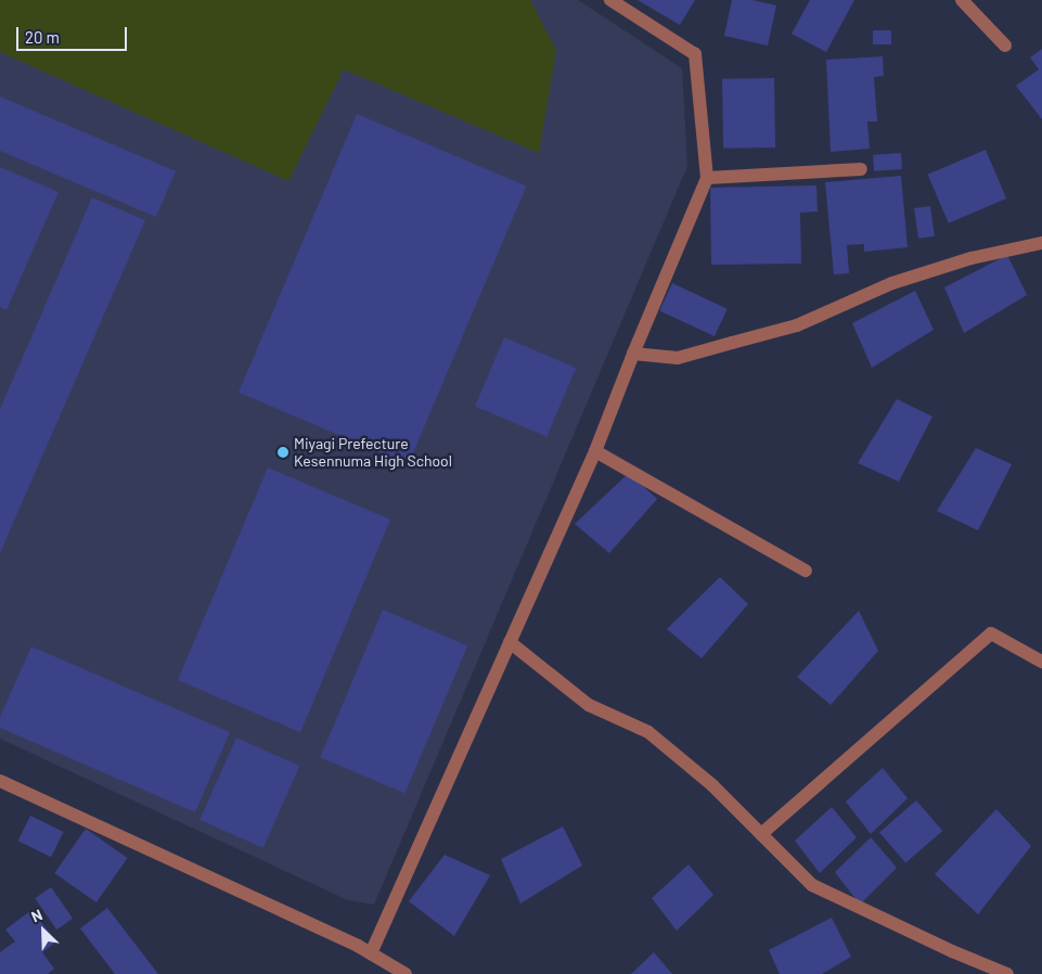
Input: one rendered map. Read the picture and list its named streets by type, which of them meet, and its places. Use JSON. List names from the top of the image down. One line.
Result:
{"places":["Miyagi Prefecture Kesennuma High School"],"scale_bar":"20 m","north":"top left"}
